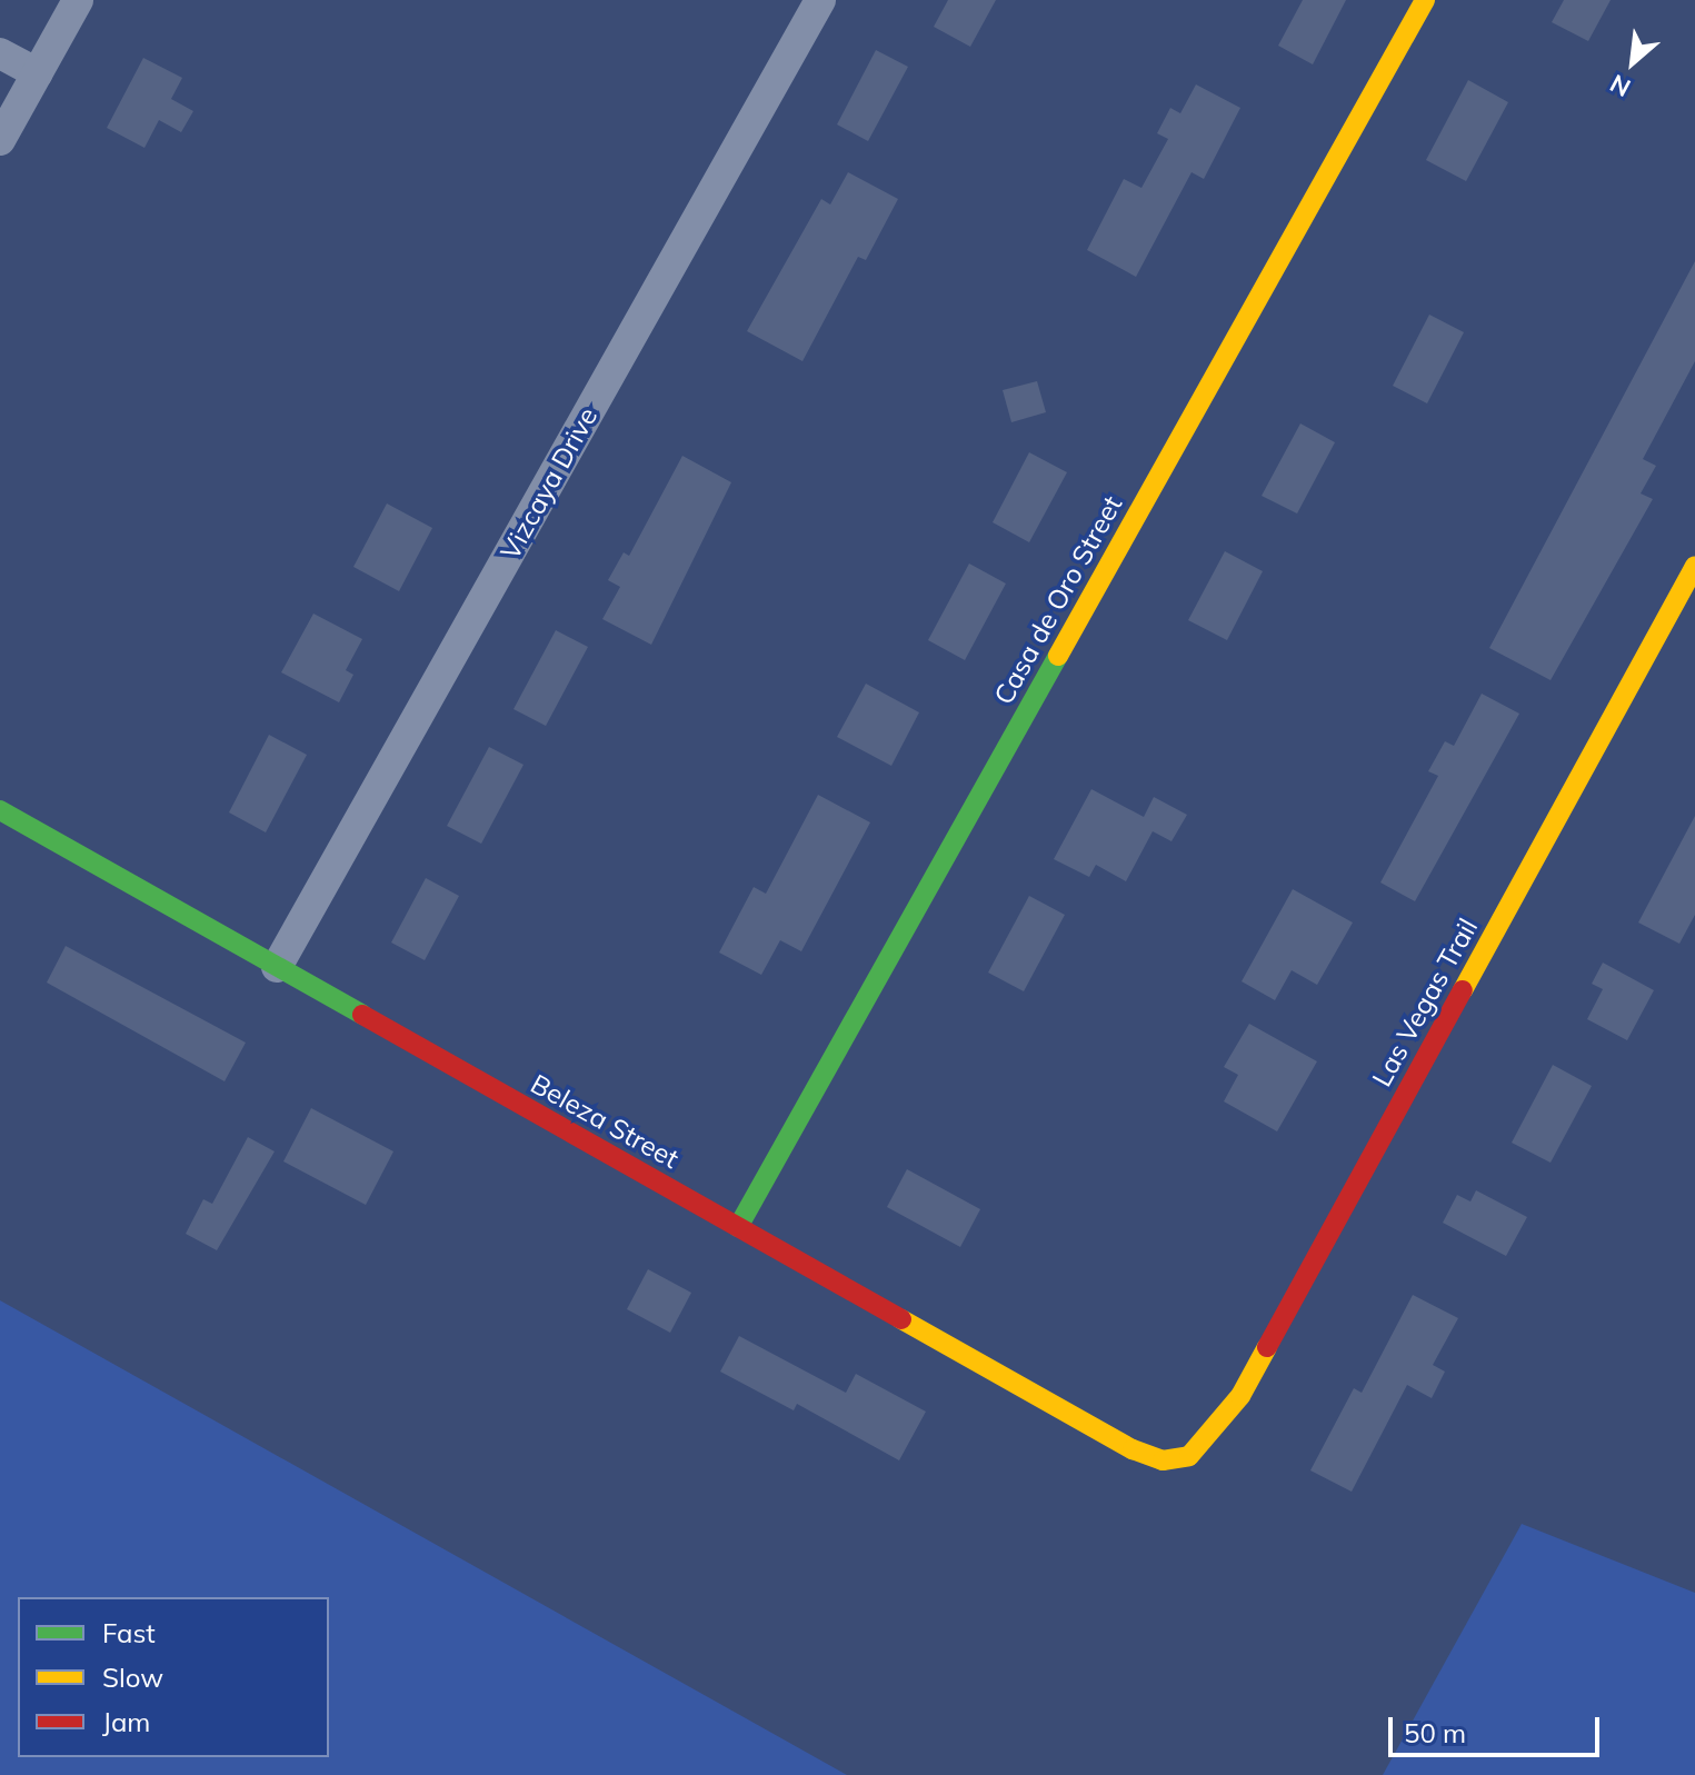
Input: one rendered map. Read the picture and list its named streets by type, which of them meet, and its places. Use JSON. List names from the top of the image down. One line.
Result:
{"streets":{"street":["Vizcaya Drive","Casa de Oro Street","Las Vegas Trail","Beleza Street"]},"crossings":[["Vizcaya Drive","Beleza Street"],["Casa de Oro Street","Beleza Street"],["Las Vegas Trail","Beleza Street"]],"legend":["Fast","Slow","Jam"],"scale_bar":"50 m","north":"bottom left"}
